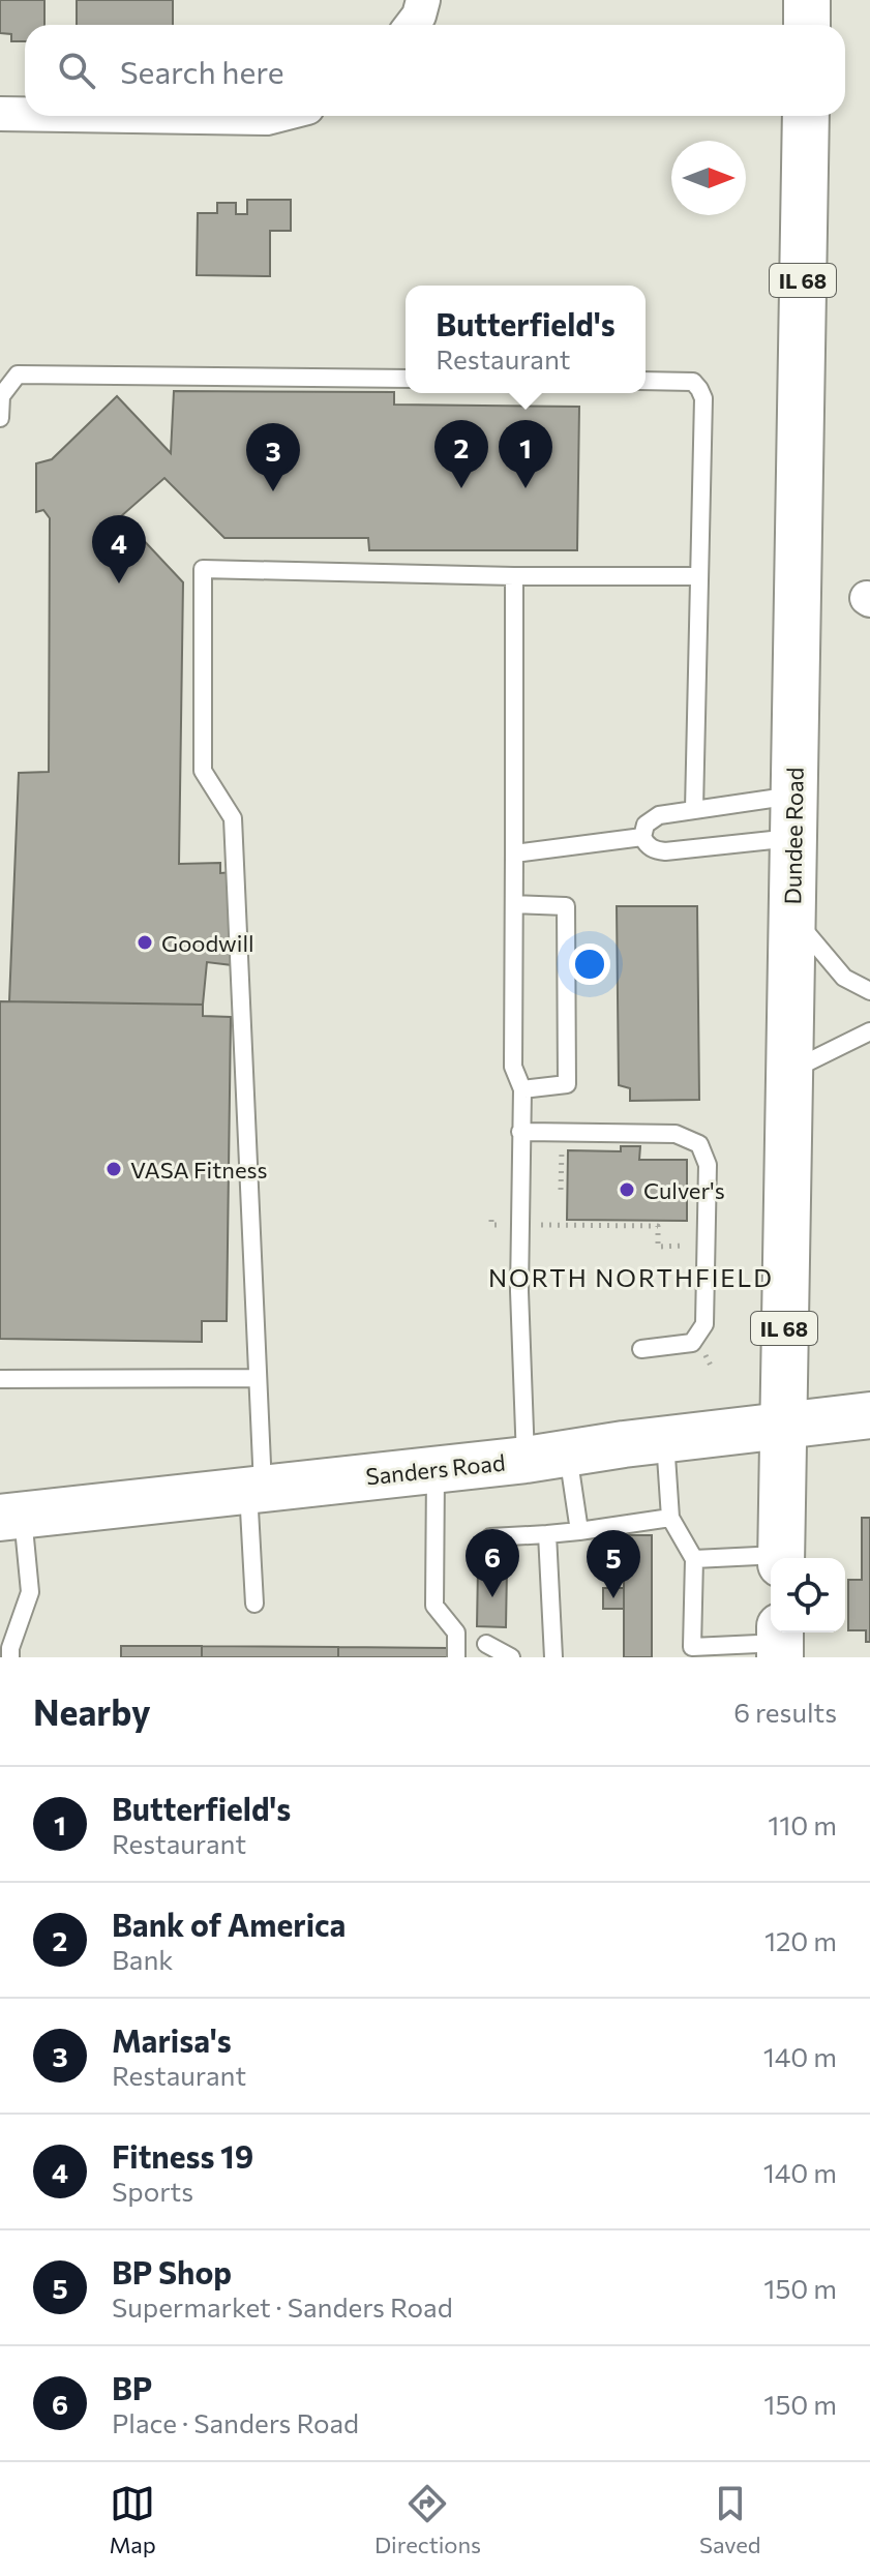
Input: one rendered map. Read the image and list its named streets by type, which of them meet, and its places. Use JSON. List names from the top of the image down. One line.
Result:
{"streets":{"main road":["IL 68","Dundee Road","Sanders Road"]},"crossings":[["Dundee Road","Sanders Road"]],"districts":["NORTH NORTHFIELD"],"places":["Goodwill","VASA Fitness","Culver's"],"north":"right","page":{"search":"Search here","popup":["Butterfield's","Restaurant"],"pins":["1","2","3","4","6","5"],"heading":["Nearby","6 results"],"list":[{"mark":"1","name":"Butterfield's","note":"Restaurant","value":"110 m"},{"mark":"2","name":"Bank of America","note":"Bank","value":"120 m"},{"mark":"3","name":"Marisa's","note":"Restaurant","value":"140 m"},{"mark":"4","name":"Fitness 19","note":"Sports","value":"140 m"},{"mark":"5","name":"BP Shop","note":"Supermarket · Sanders Road","value":"150 m"},{"mark":"6","name":"BP","note":"Place · Sanders Road","value":"150 m"}],"nav":["Map","Directions","Saved"]}}
